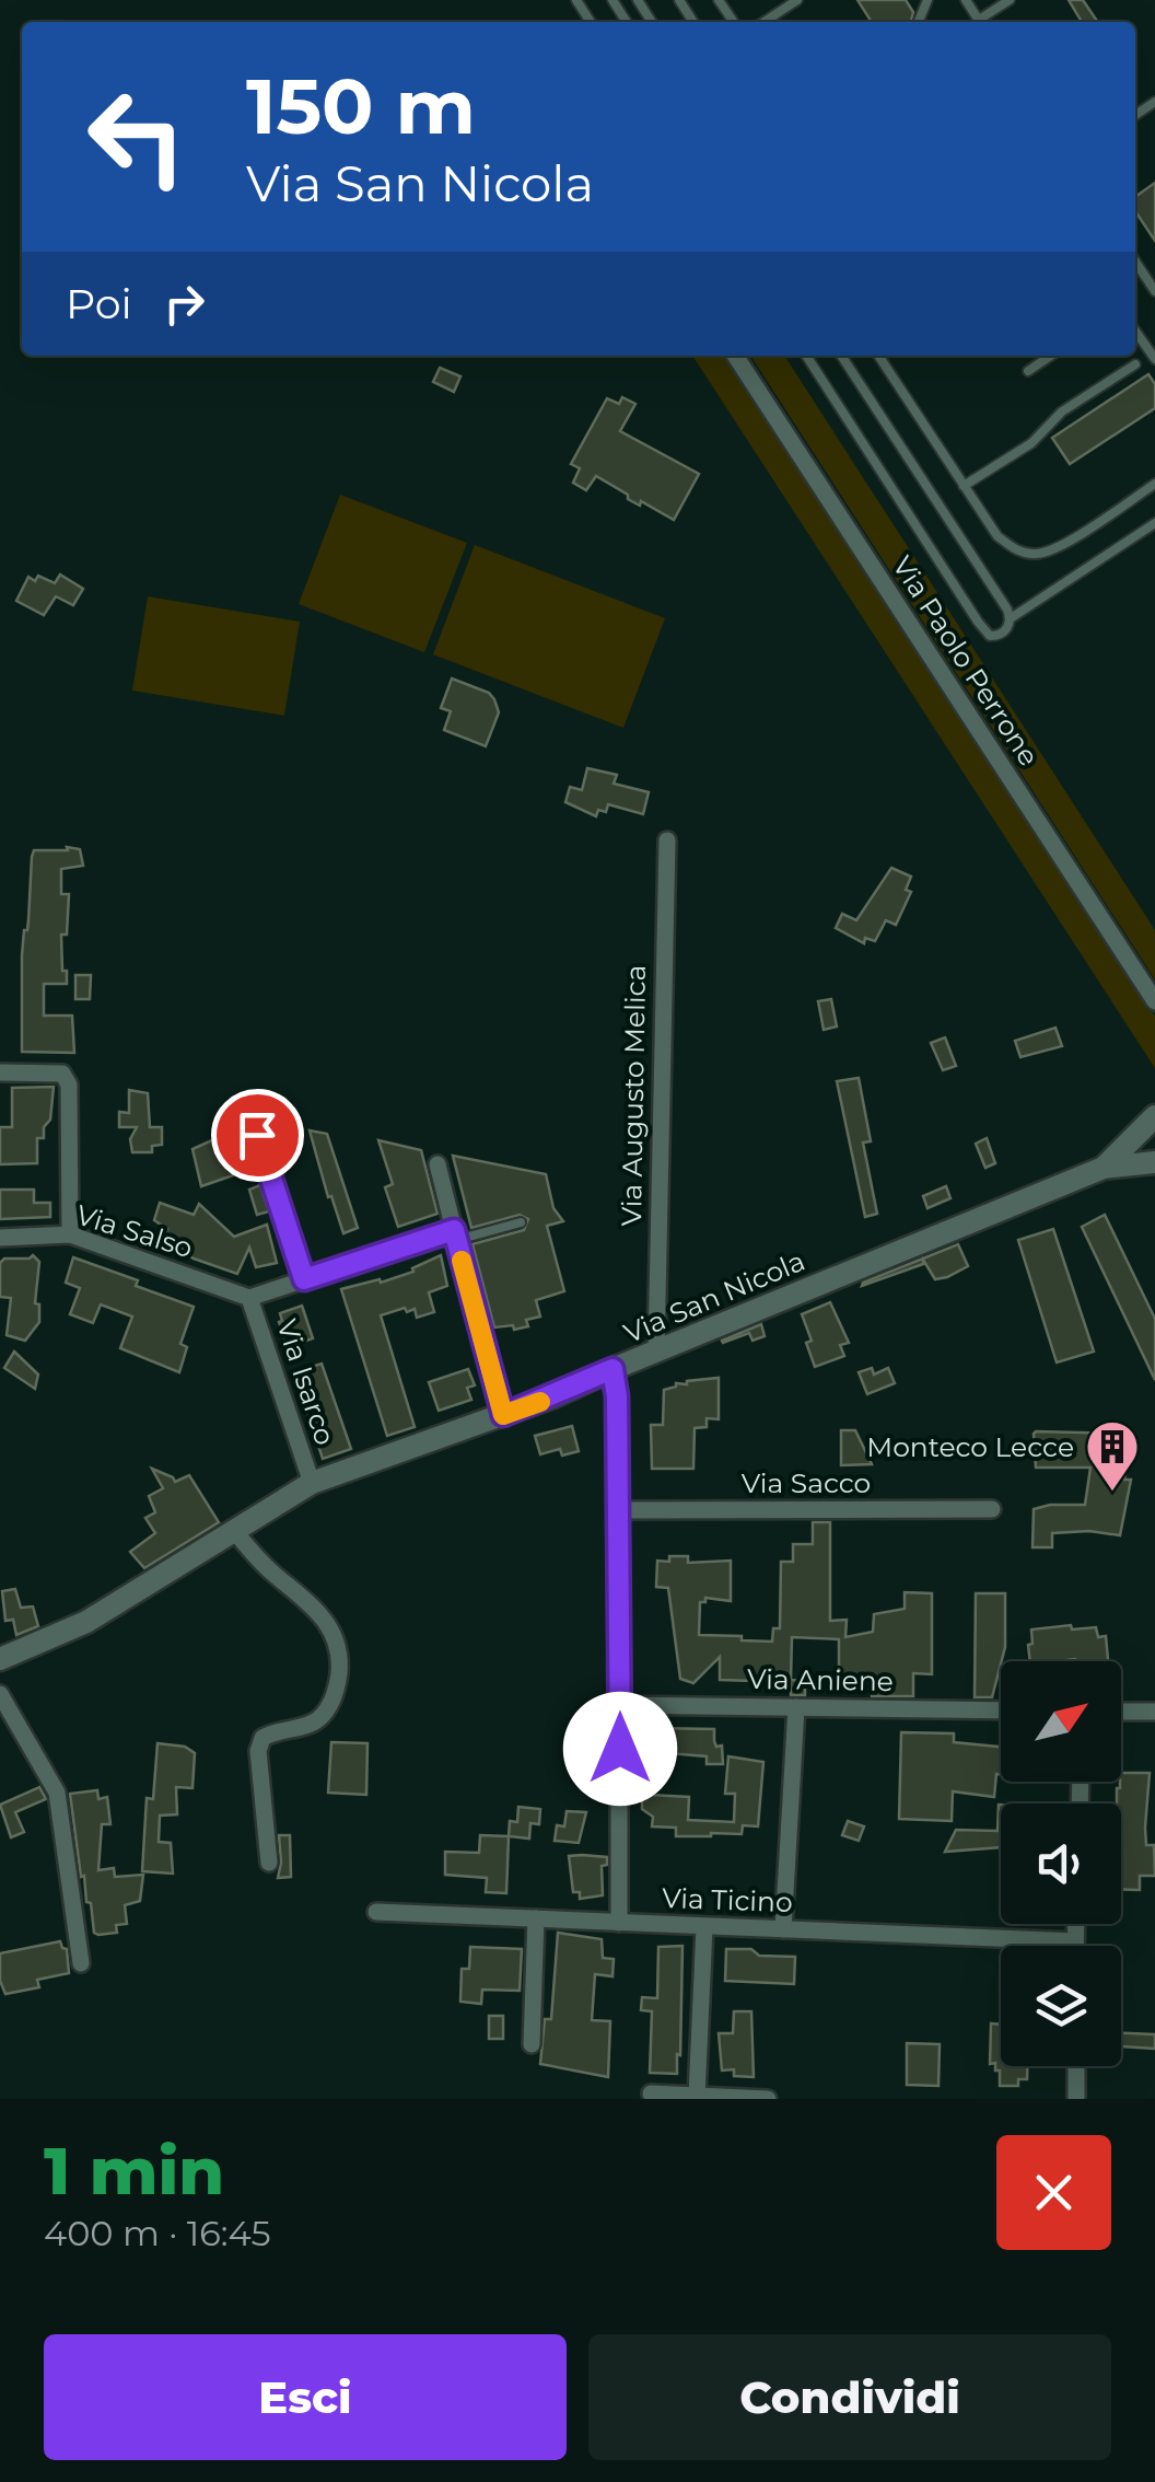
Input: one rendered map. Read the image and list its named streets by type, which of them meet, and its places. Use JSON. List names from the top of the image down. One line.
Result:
{"streets":{"street":["Via Paolo Perrone","Via Augusto Melica","Via Salso","Via San Nicola","Via Isarco","Via Sacco","Via Aniene","Via Ticino"]},"crossings":[["Via Augusto Melica","Via San Nicola"],["Via Salso","Via Isarco"],["Via San Nicola","Via Isarco"]],"places":{"building":["Monteco Lecce"]},"north":"top right","page":{"turn":["150 m","Via San Nicola"],"then":"Poi","heading":["1 min","400 m · 16:45"],"buttons":["Esci","Condividi"]}}
